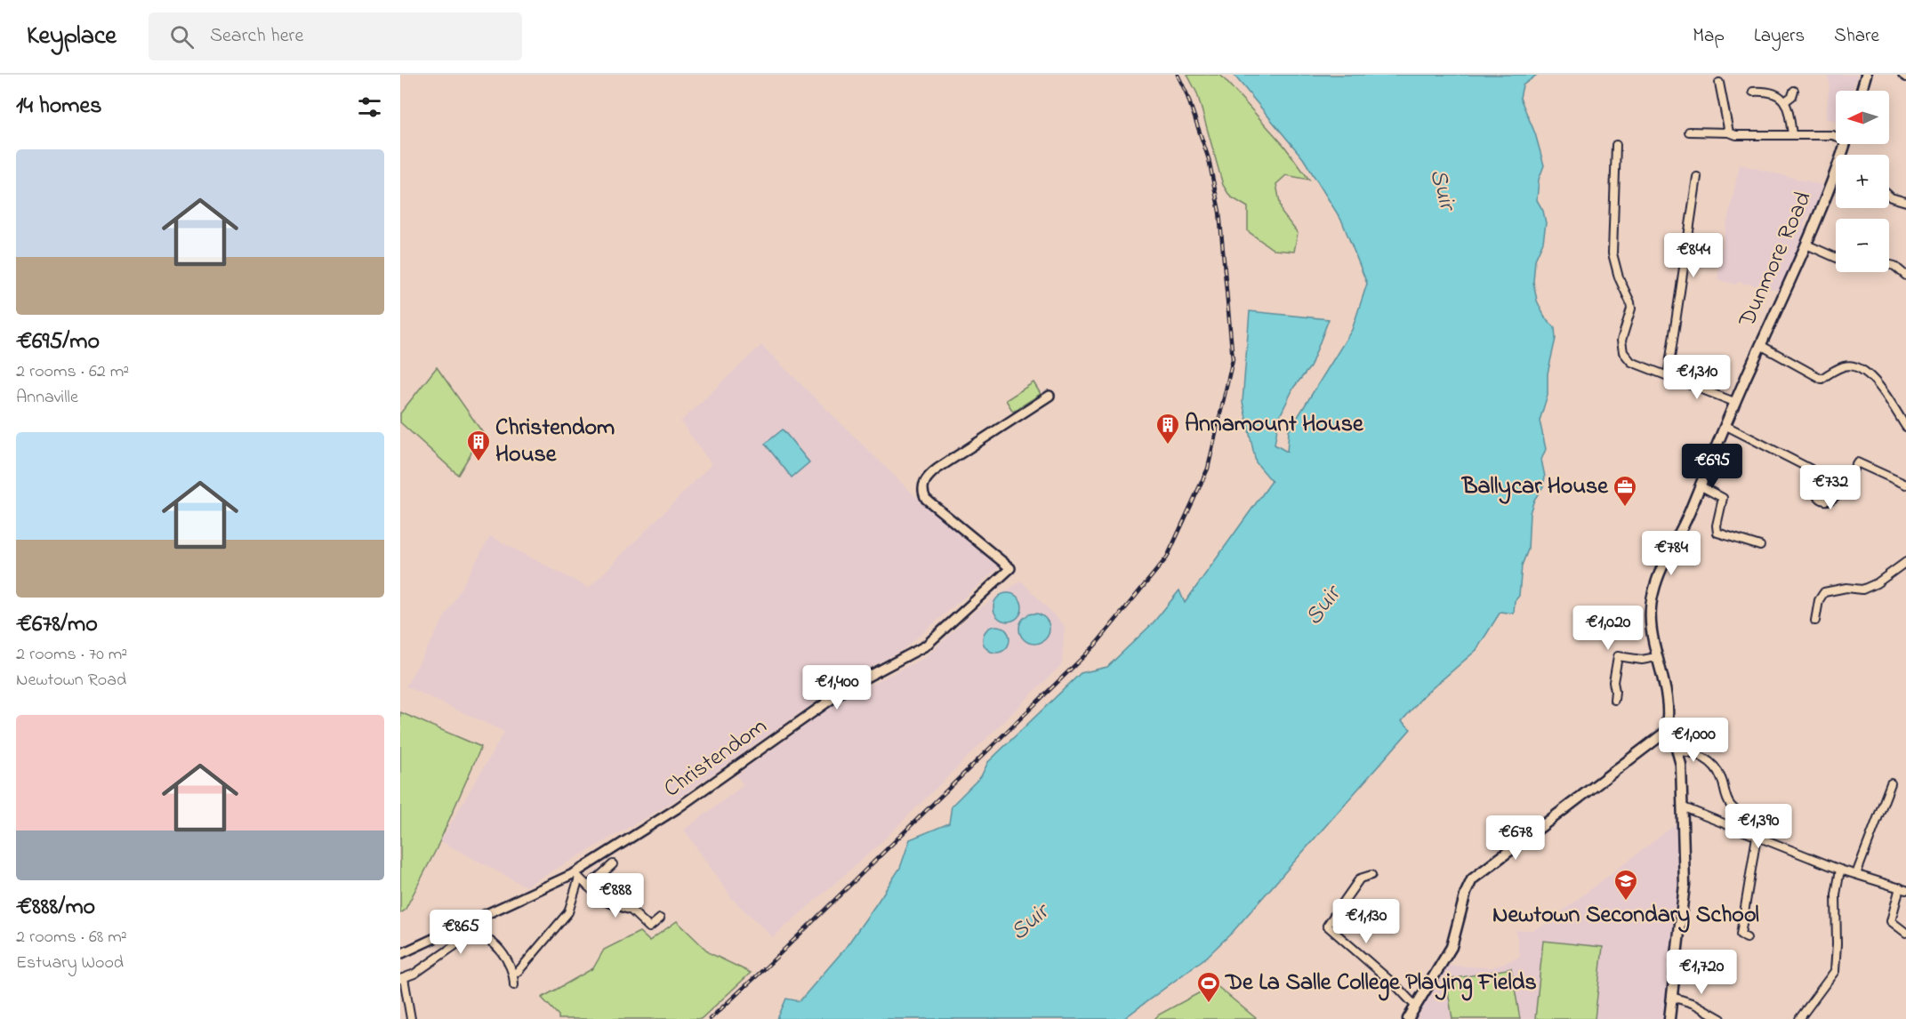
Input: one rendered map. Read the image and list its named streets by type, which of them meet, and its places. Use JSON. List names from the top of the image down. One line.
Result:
{"streets":{"main road":["Dunmore Road"],"street":["Christendom"]},"water":["Suir"],"places":{"building":["Annamount House","Christendom House"],"office":["Ballycar House"],"school or university":["Newtown Secondary School"],"sports":["De La Salle College Playing Fields"]},"north":"left","page":{"header":"Keyplace","search":"Search here","nav":["Map","Layers","Share"],"heading":"14 homes","map_buttons":["+","−"],"list":[{"name":"€695/mo","note":"2 rooms · 62 m² · Annaville"},{"name":"€678/mo","note":"2 rooms · 70 m² · Newtown Road"},{"name":"€888/mo","note":"2 rooms · 68 m² · Estuary Wood"}],"price":["€844","€1,310","€695","€732","€784","€1,020","€1,400","€1,000","€1,390","€678","€888","€1,130","€865","€1,720"]}}
